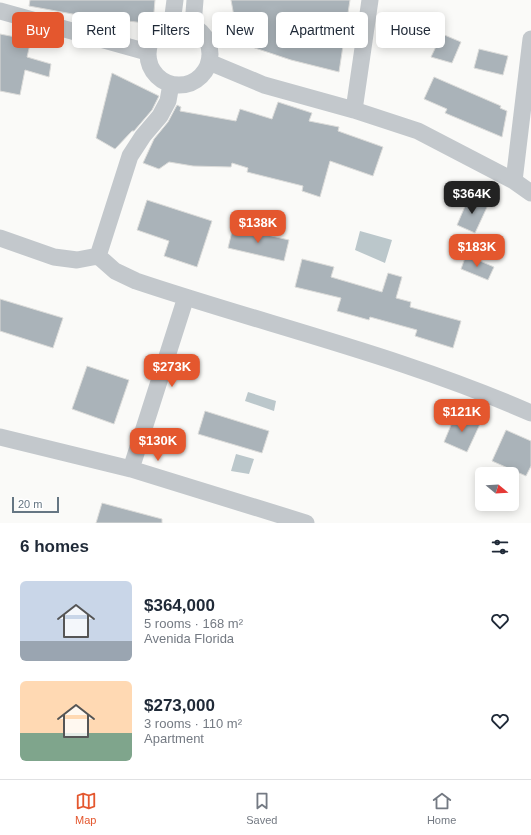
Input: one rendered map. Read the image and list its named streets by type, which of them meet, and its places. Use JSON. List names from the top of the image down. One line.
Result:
{"scale_bar":"20 m","north":"right","page":{"chip":["Buy","Rent","Filters","New","Apartment","House"],"price":["$364K","$138K","$183K","$273K","$121K","$130K"],"scale":"20 m","heading":"6 homes","list":[{"name":"$364,000","note":"5 rooms · 168 m² · Avenida Florida"},{"name":"$273,000","note":"3 rooms · 110 m² · Apartment"}],"tabs":["Map","Saved","Home"]}}
